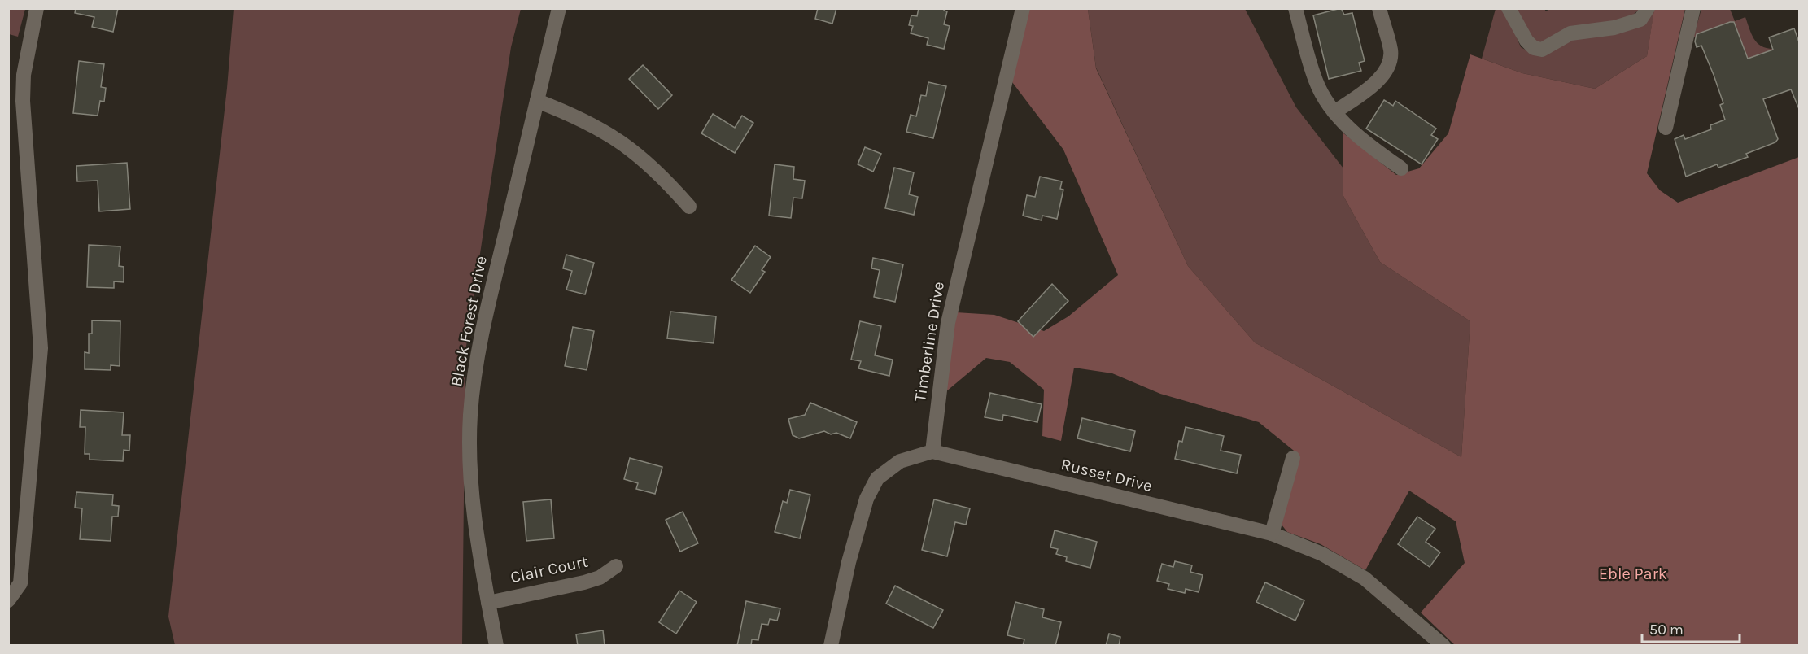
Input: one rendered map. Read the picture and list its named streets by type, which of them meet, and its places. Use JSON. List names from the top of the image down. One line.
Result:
{"streets":{"street":["Black Forest Drive","Timberline Drive","Russet Drive","Clair Court"]},"crossings":[["Black Forest Drive","Clair Court"],["Timberline Drive","Russet Drive"]],"parks":["Eble Park"],"scale_bar":"50 m"}
